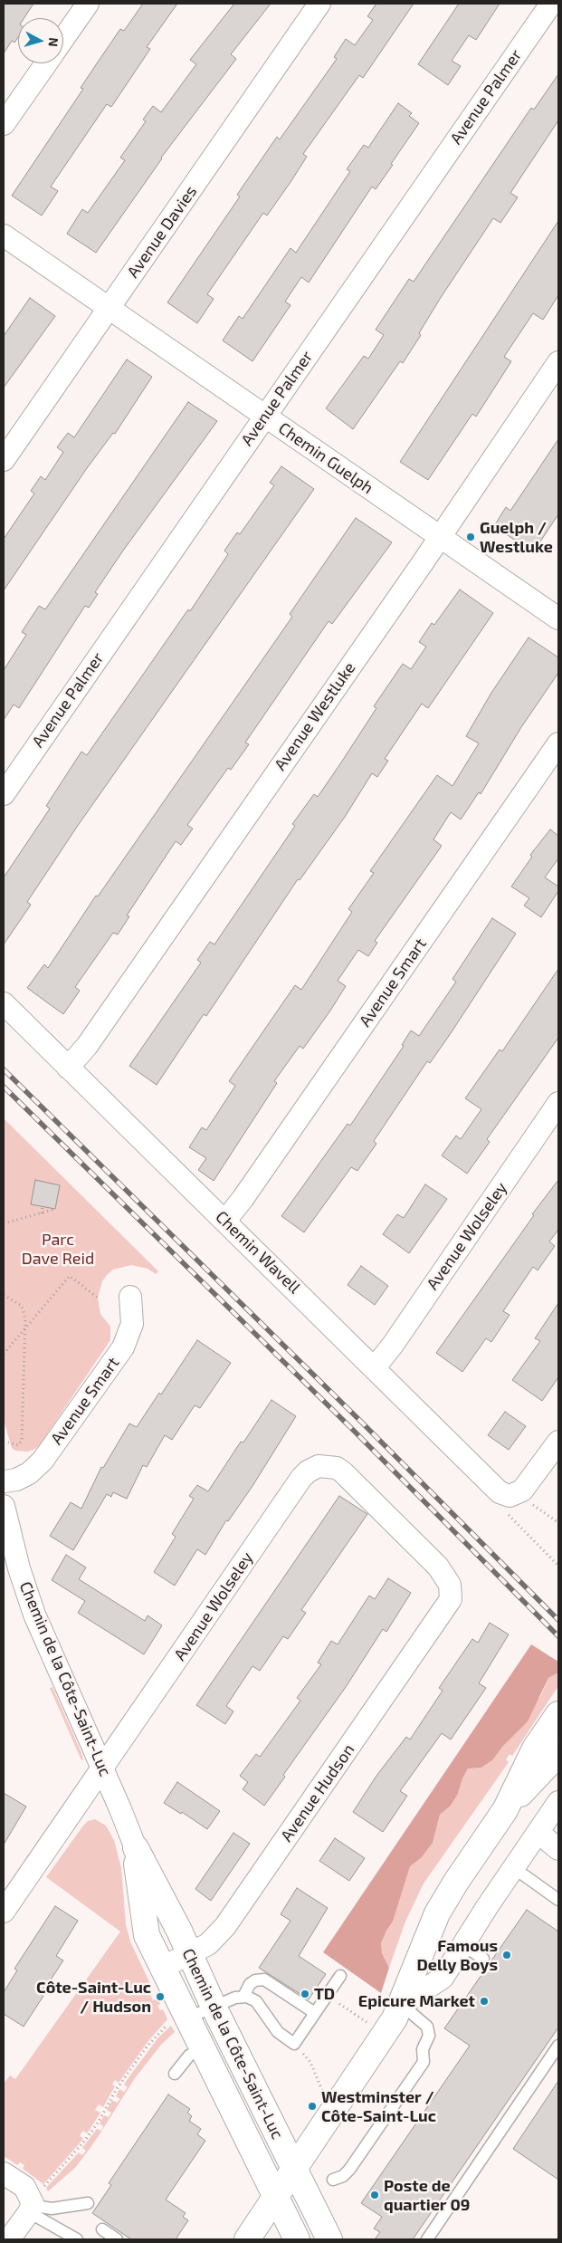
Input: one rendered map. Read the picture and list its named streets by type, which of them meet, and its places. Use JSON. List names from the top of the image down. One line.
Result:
{"streets":{"main road":["Chemin de la Côte-Saint-Luc"],"street":["Avenue Palmer","Avenue Davies","Chemin Guelph","Avenue Westluke","Avenue Smart","Avenue Wolseley","Chemin Wavell","Avenue Hudson"]},"crossings":[["Avenue Palmer","Chemin Guelph"],["Avenue Davies","Chemin Guelph"],["Chemin Guelph","Avenue Westluke"],["Avenue Westluke","Chemin Wavell"],["Avenue Smart","Chemin Wavell"],["Avenue Wolseley","Chemin Wavell"],["Avenue Wolseley","Chemin de la Côte-Saint-Luc"],["Avenue Wolseley","Avenue Hudson"],["Chemin de la Côte-Saint-Luc","Avenue Hudson"]],"parks":["Parc Dave Reid"],"places":["Guelph / Westluke","Famous Delly Boys","TD","Côte-Saint-Luc / Hudson","Epicure Market","Westminster / Côte-Saint-Luc","Poste de quartier 09"],"north":"right"}
